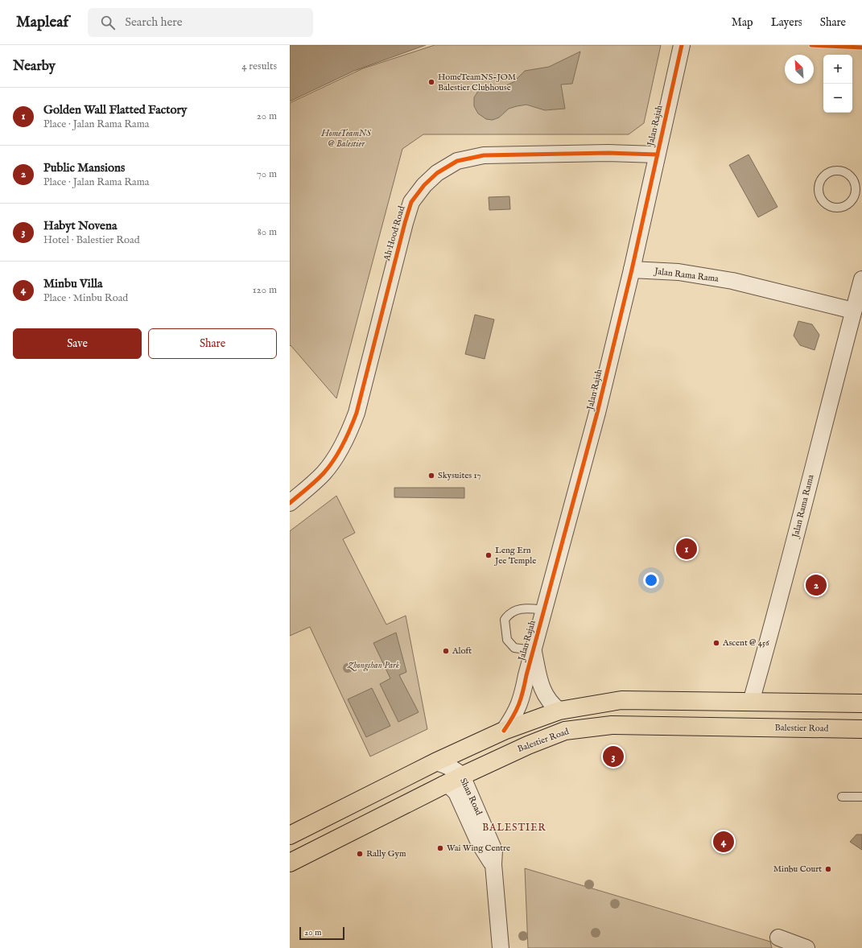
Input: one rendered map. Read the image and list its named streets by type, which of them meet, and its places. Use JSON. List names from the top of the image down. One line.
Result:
{"streets":{"main road":["Balestier Road"],"street":["Jalan Rajah","Ah Hood Road","Jalan Rama Rama","Shan Road"]},"crossings":[["Jalan Rajah","Ah Hood Road"],["Jalan Rajah","Jalan Rama Rama"],["Balestier Road","Shan Road"]],"districts":["BALESTIER"],"parks":["HomeTeamNS @ Balestier","Zhongshan Park"],"places":["HomeTeamNS-JOM Balestier Clubhouse","Skysuites 17","Leng Ern Jee Temple","Ascent @ 456","Aloft","Wai Wing Centre","Rally Gym","Minbu Court"],"scale_bar":"20 m","north":"top left","page":{"header":"Mapleaf","search":"Search here","nav":["Map","Layers","Share"],"heading":["Nearby","4 results"],"map_buttons":["+","−"],"list":[{"mark":"1","name":"Golden Wall Flatted Factory","note":"Place · Jalan Rama Rama","value":"20 m"},{"mark":"2","name":"Public Mansions","note":"Place · Jalan Rama Rama","value":"70 m"},{"mark":"3","name":"Habyt Novena","note":"Hotel · Balestier Road","value":"80 m"},{"mark":"4","name":"Minbu Villa","note":"Place · Minbu Road","value":"120 m"}],"buttons":["Save","Share"],"pins":["1","2","3","4"],"scale":"20 m"}}
